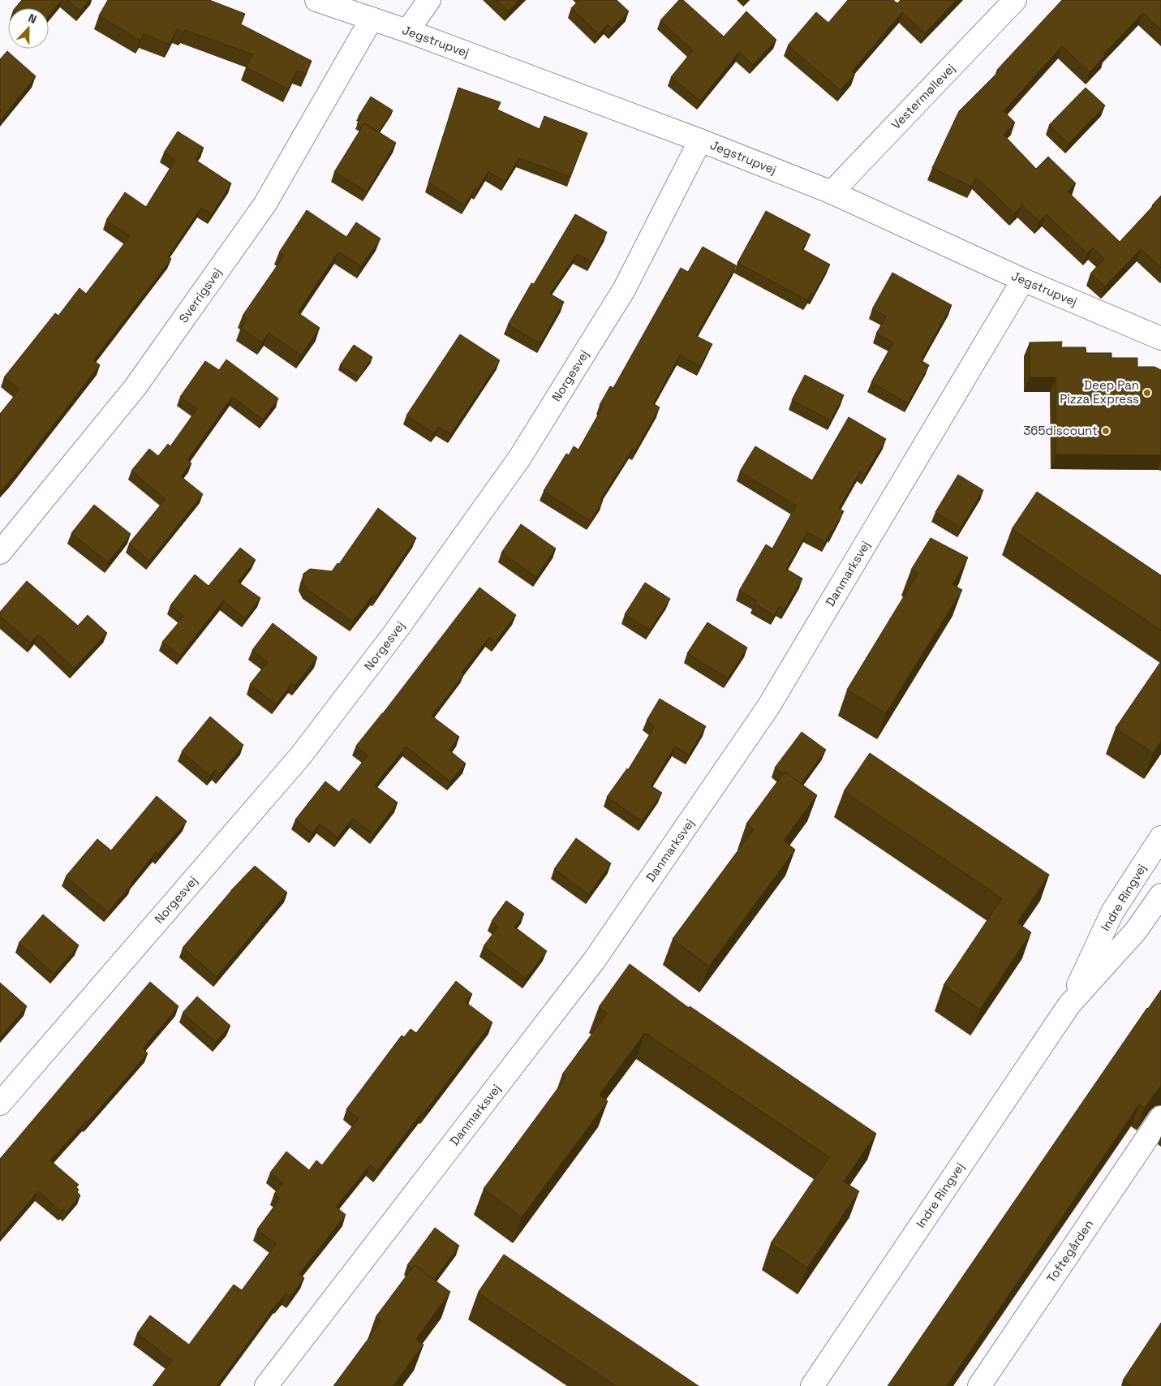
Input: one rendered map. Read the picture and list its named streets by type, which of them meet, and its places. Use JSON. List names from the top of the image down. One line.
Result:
{"streets":{"street":["Jegstrupvej","Vestermøllevej","Sverrigsvej","Norgesvej","Danmarksvej","Indre Ringvej","Toftegården"]},"crossings":[["Jegstrupvej","Vestermøllevej"],["Jegstrupvej","Sverrigsvej"],["Jegstrupvej","Norgesvej"],["Jegstrupvej","Danmarksvej"]],"places":["Deep Pan Pizza Express","365discount"],"north":"top"}
